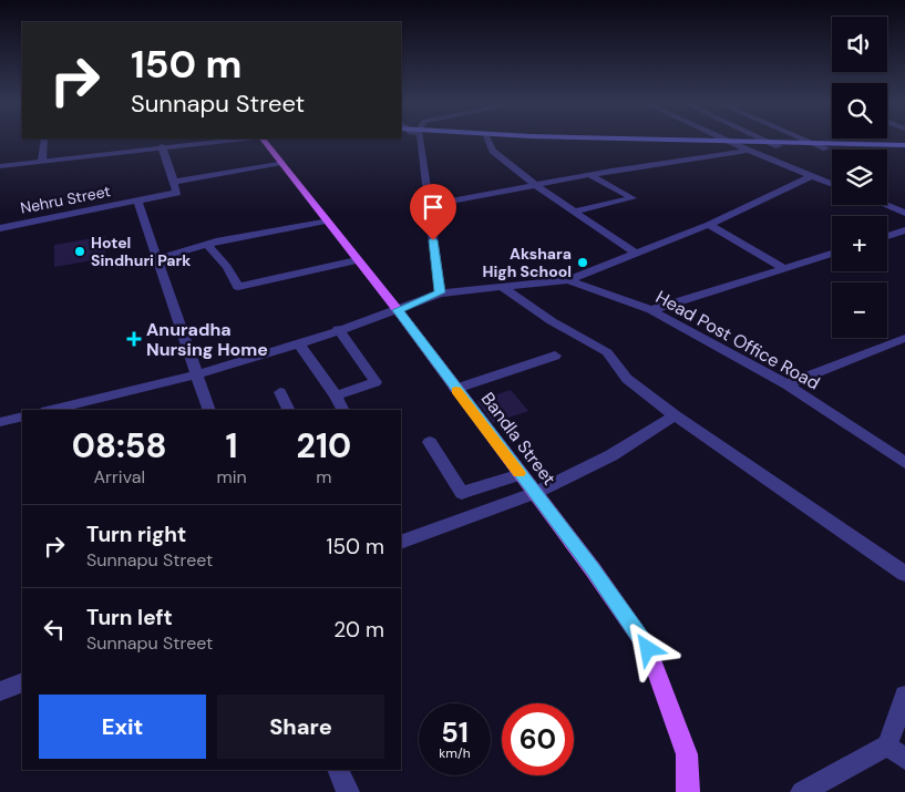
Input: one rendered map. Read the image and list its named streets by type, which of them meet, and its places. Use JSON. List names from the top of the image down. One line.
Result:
{"streets":{"main road":["Bandla Street"],"street":["Nehru Street","Head Post Office Road"]},"crossings":[["Nehru Street","Head Post Office Road"],["Head Post Office Road","Bandla Street"]],"places":{"other":["Hotel Sindhuri Park","Akshara High School"],"health":["Anuradha Nursing Home"]},"page":{"map_buttons":["+","−"],"turn":["150 m","Sunnapu Street"],"eta":["08:58","Arrival","1","min","210","m"],"list":[{"name":"Turn right","note":"Sunnapu Street","value":"150 m"},{"name":"Turn left","note":"Sunnapu Street","value":"20 m"}],"buttons":["Exit","Share"],"speed":"51 km/h","limit":"60"}}
